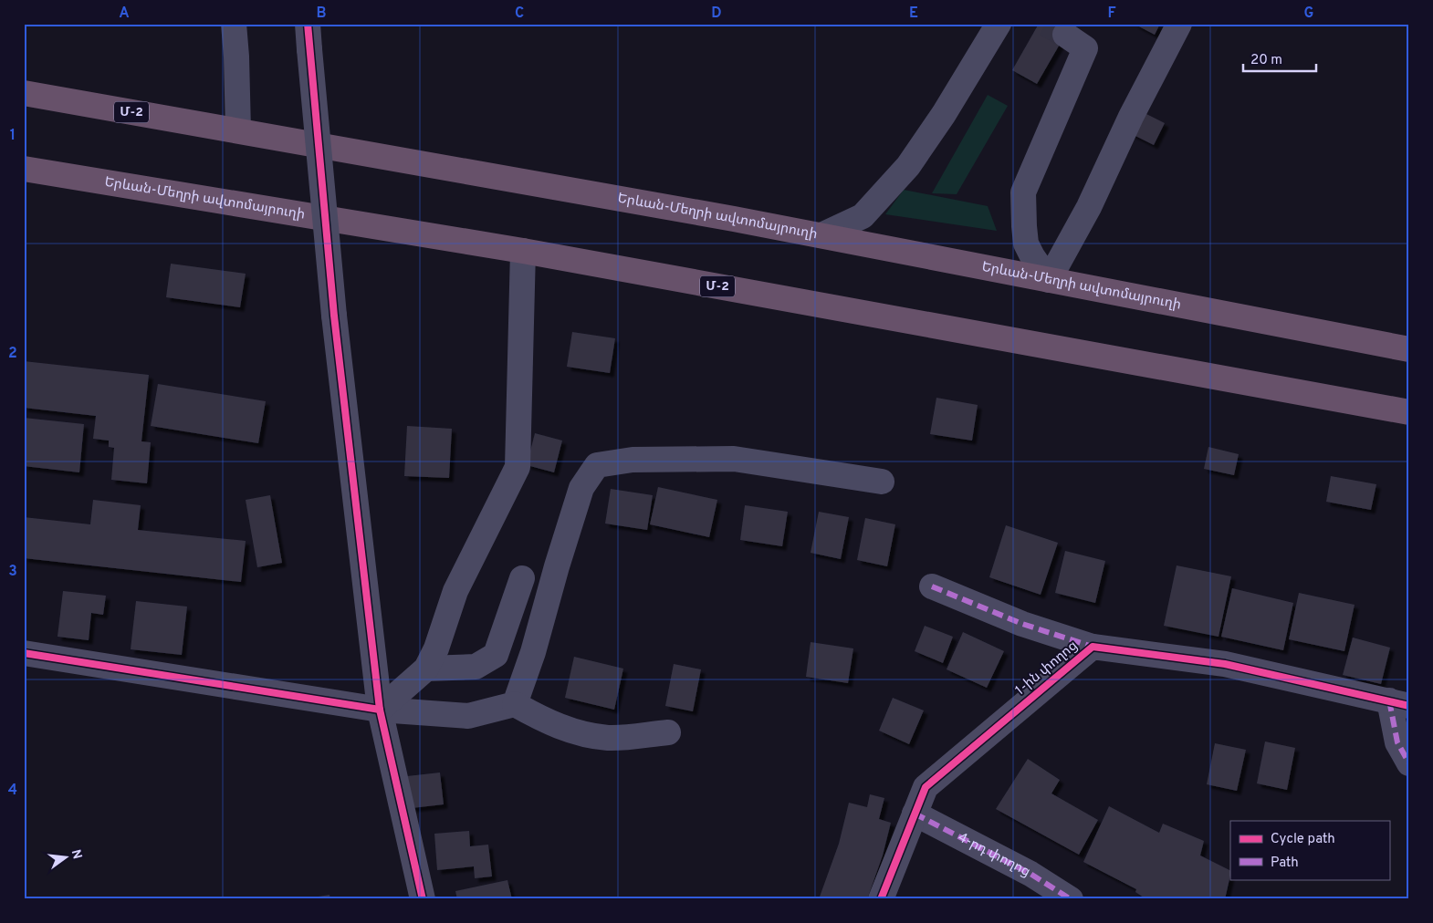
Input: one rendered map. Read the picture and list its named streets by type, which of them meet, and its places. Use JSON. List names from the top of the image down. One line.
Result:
{"streets":{"highway":["Մ-2","Երևան-Մեղրի ավտոմայրուղի"],"street":["1-ին փողոց","4-րդ փողոց"]},"crossings":[["1-ին փողոց","4-րդ փողոց"]],"legend":["Cycle path","Path"],"scale_bar":"20 m","north":"right","grid":{"columns":["A","B","C","D","E","F","G"],"rows":["1","2","3","4"]}}
